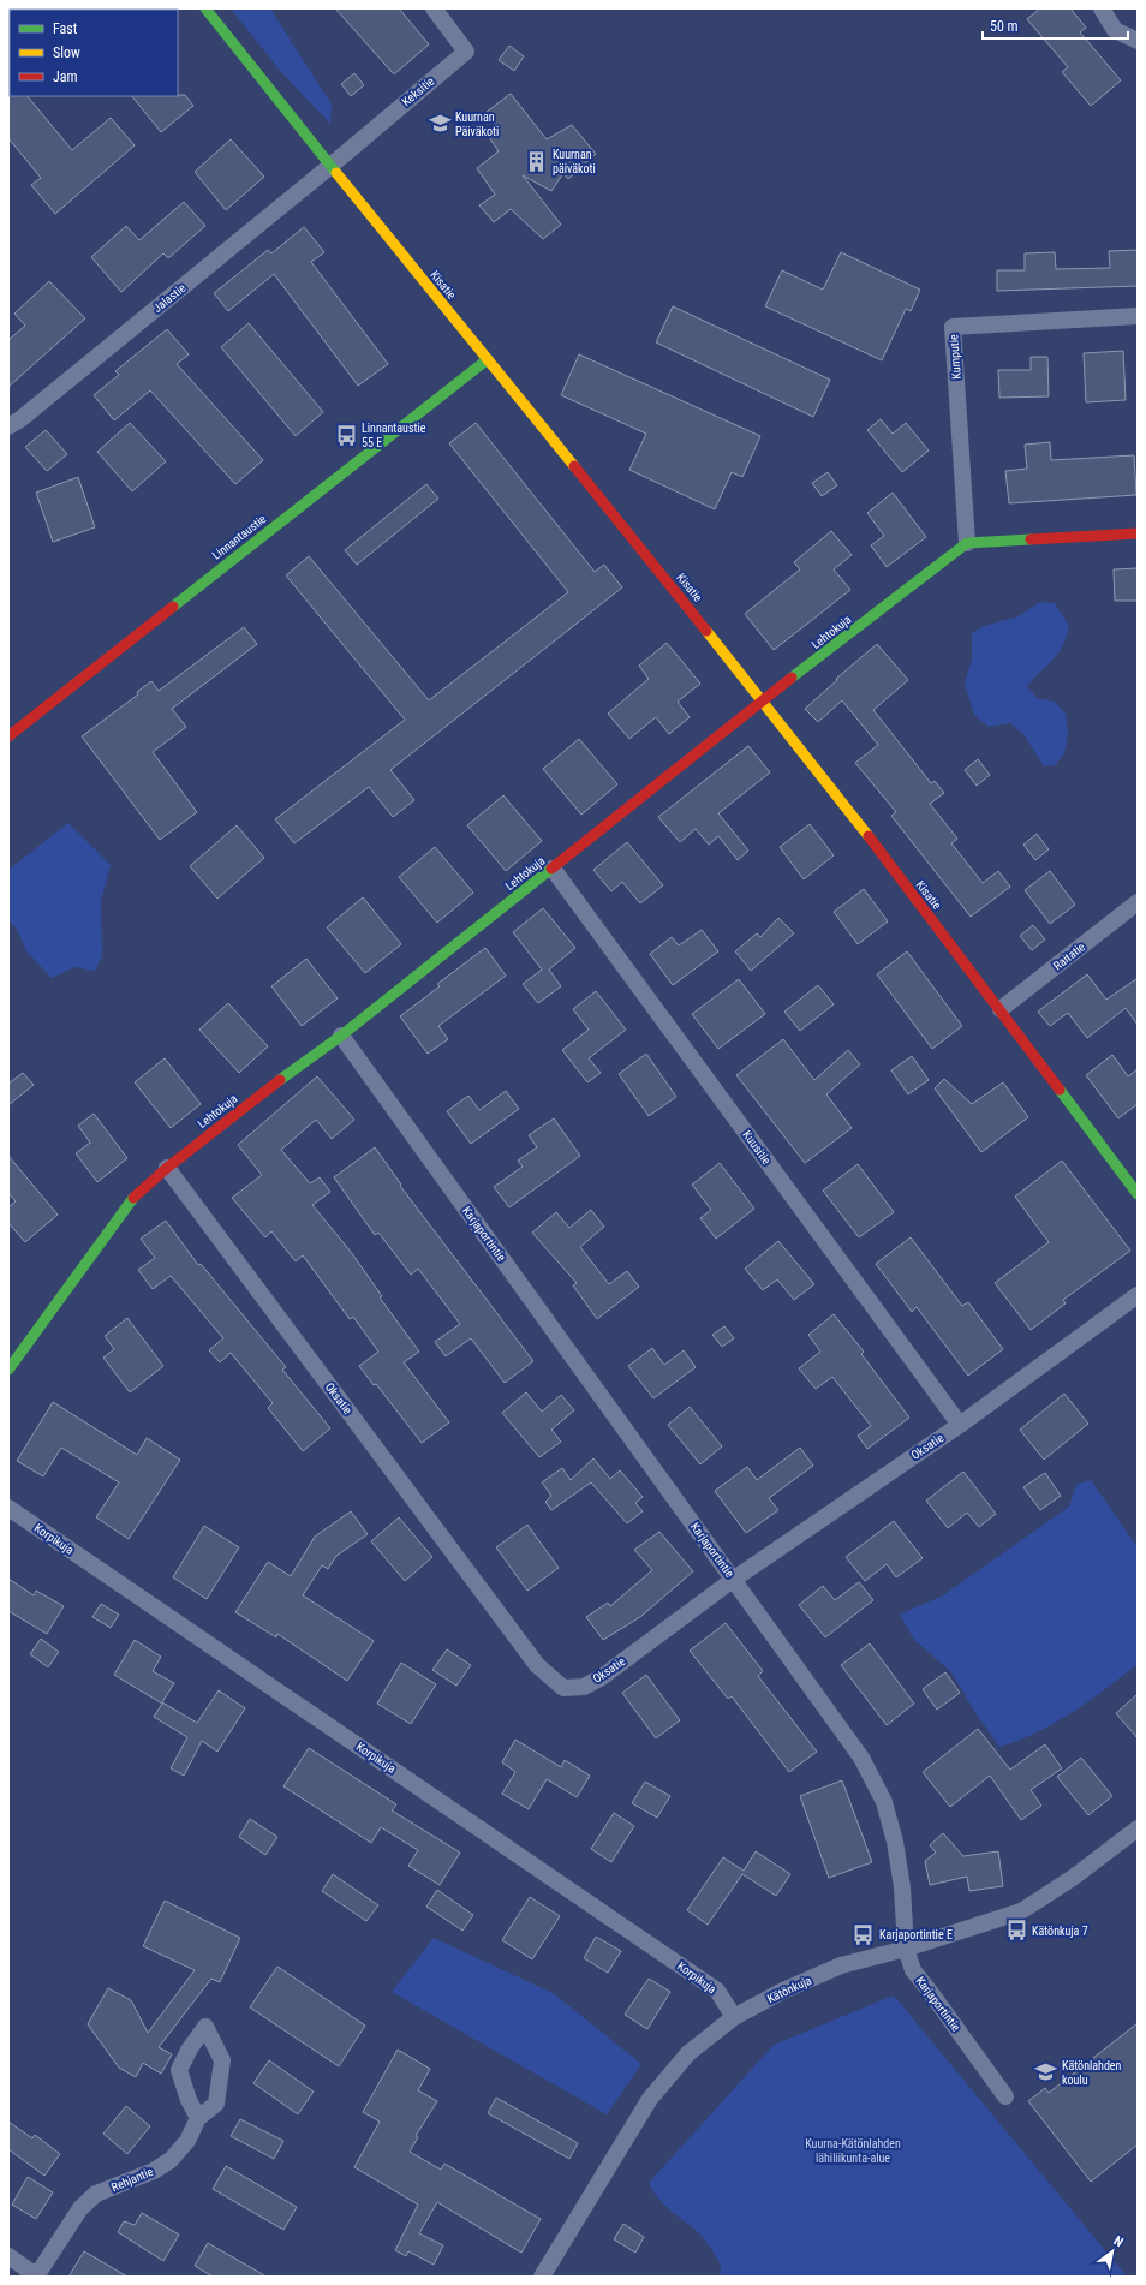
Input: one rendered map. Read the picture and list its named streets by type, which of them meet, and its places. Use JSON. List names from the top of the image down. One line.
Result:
{"streets":{"street":["Keksitie","Kisatie","Jalastie","Kumputie","Linnantaustie","Lehtokuja","Raitatie","Kuusitie","Karjaportintie","Oksatie","Korpikuja","Kätönkuja","Rehjantie"]},"crossings":[["Keksitie","Kisatie"],["Keksitie","Jalastie"],["Kisatie","Jalastie"],["Kisatie","Linnantaustie"],["Kisatie","Lehtokuja"],["Kisatie","Raitatie"],["Kumputie","Lehtokuja"],["Lehtokuja","Kuusitie"],["Lehtokuja","Karjaportintie"],["Lehtokuja","Oksatie"],["Kuusitie","Oksatie"],["Karjaportintie","Oksatie"],["Karjaportintie","Kätönkuja"],["Korpikuja","Kätönkuja"]],"parks":["Kuurna-Kätönlahden lähiliikunta-alue"],"places":{"school or university":["Kuurnan Päiväkoti","Kätönlahden koulu"],"building":["Kuurnan päiväkoti"],"bus stop":["Linnantaustie 55 E","Kätönkuja 7","Karjaportintie E"]},"legend":["Fast","Slow","Jam"],"scale_bar":"50 m","north":"top right"}
